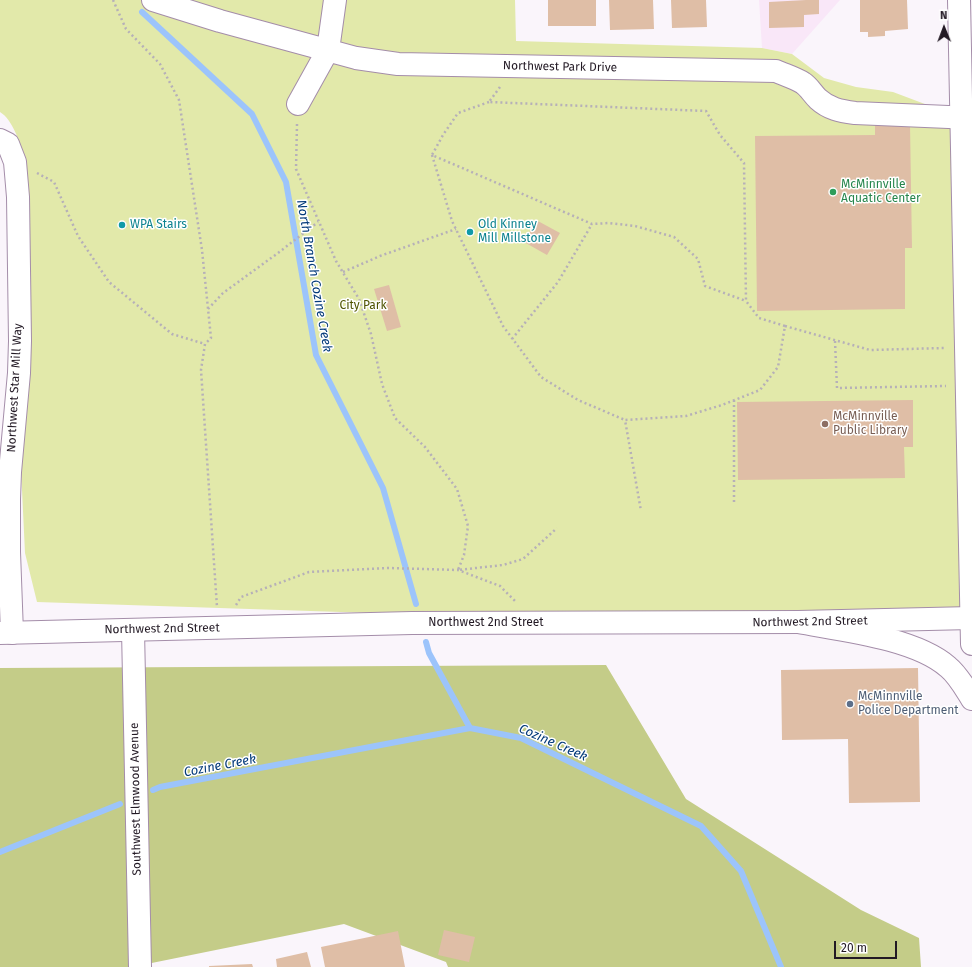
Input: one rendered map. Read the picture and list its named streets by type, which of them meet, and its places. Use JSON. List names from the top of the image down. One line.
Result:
{"streets":{"main road":["Northwest Park Drive","Northwest Star Mill Way","Northwest 2nd Street","Southwest Elmwood Avenue"]},"crossings":[["Northwest Star Mill Way","Northwest 2nd Street"],["Northwest 2nd Street","Southwest Elmwood Avenue"]],"water":["North Branch Cozine Creek","Cozine Creek"],"parks":["City Park"],"places":["McMinnville Aquatic Center","WPA Stairs","Old Kinney Mill Millstone","McMinnville Public Library","McMinnville Police Department"],"scale_bar":"20 m","north":"top"}
